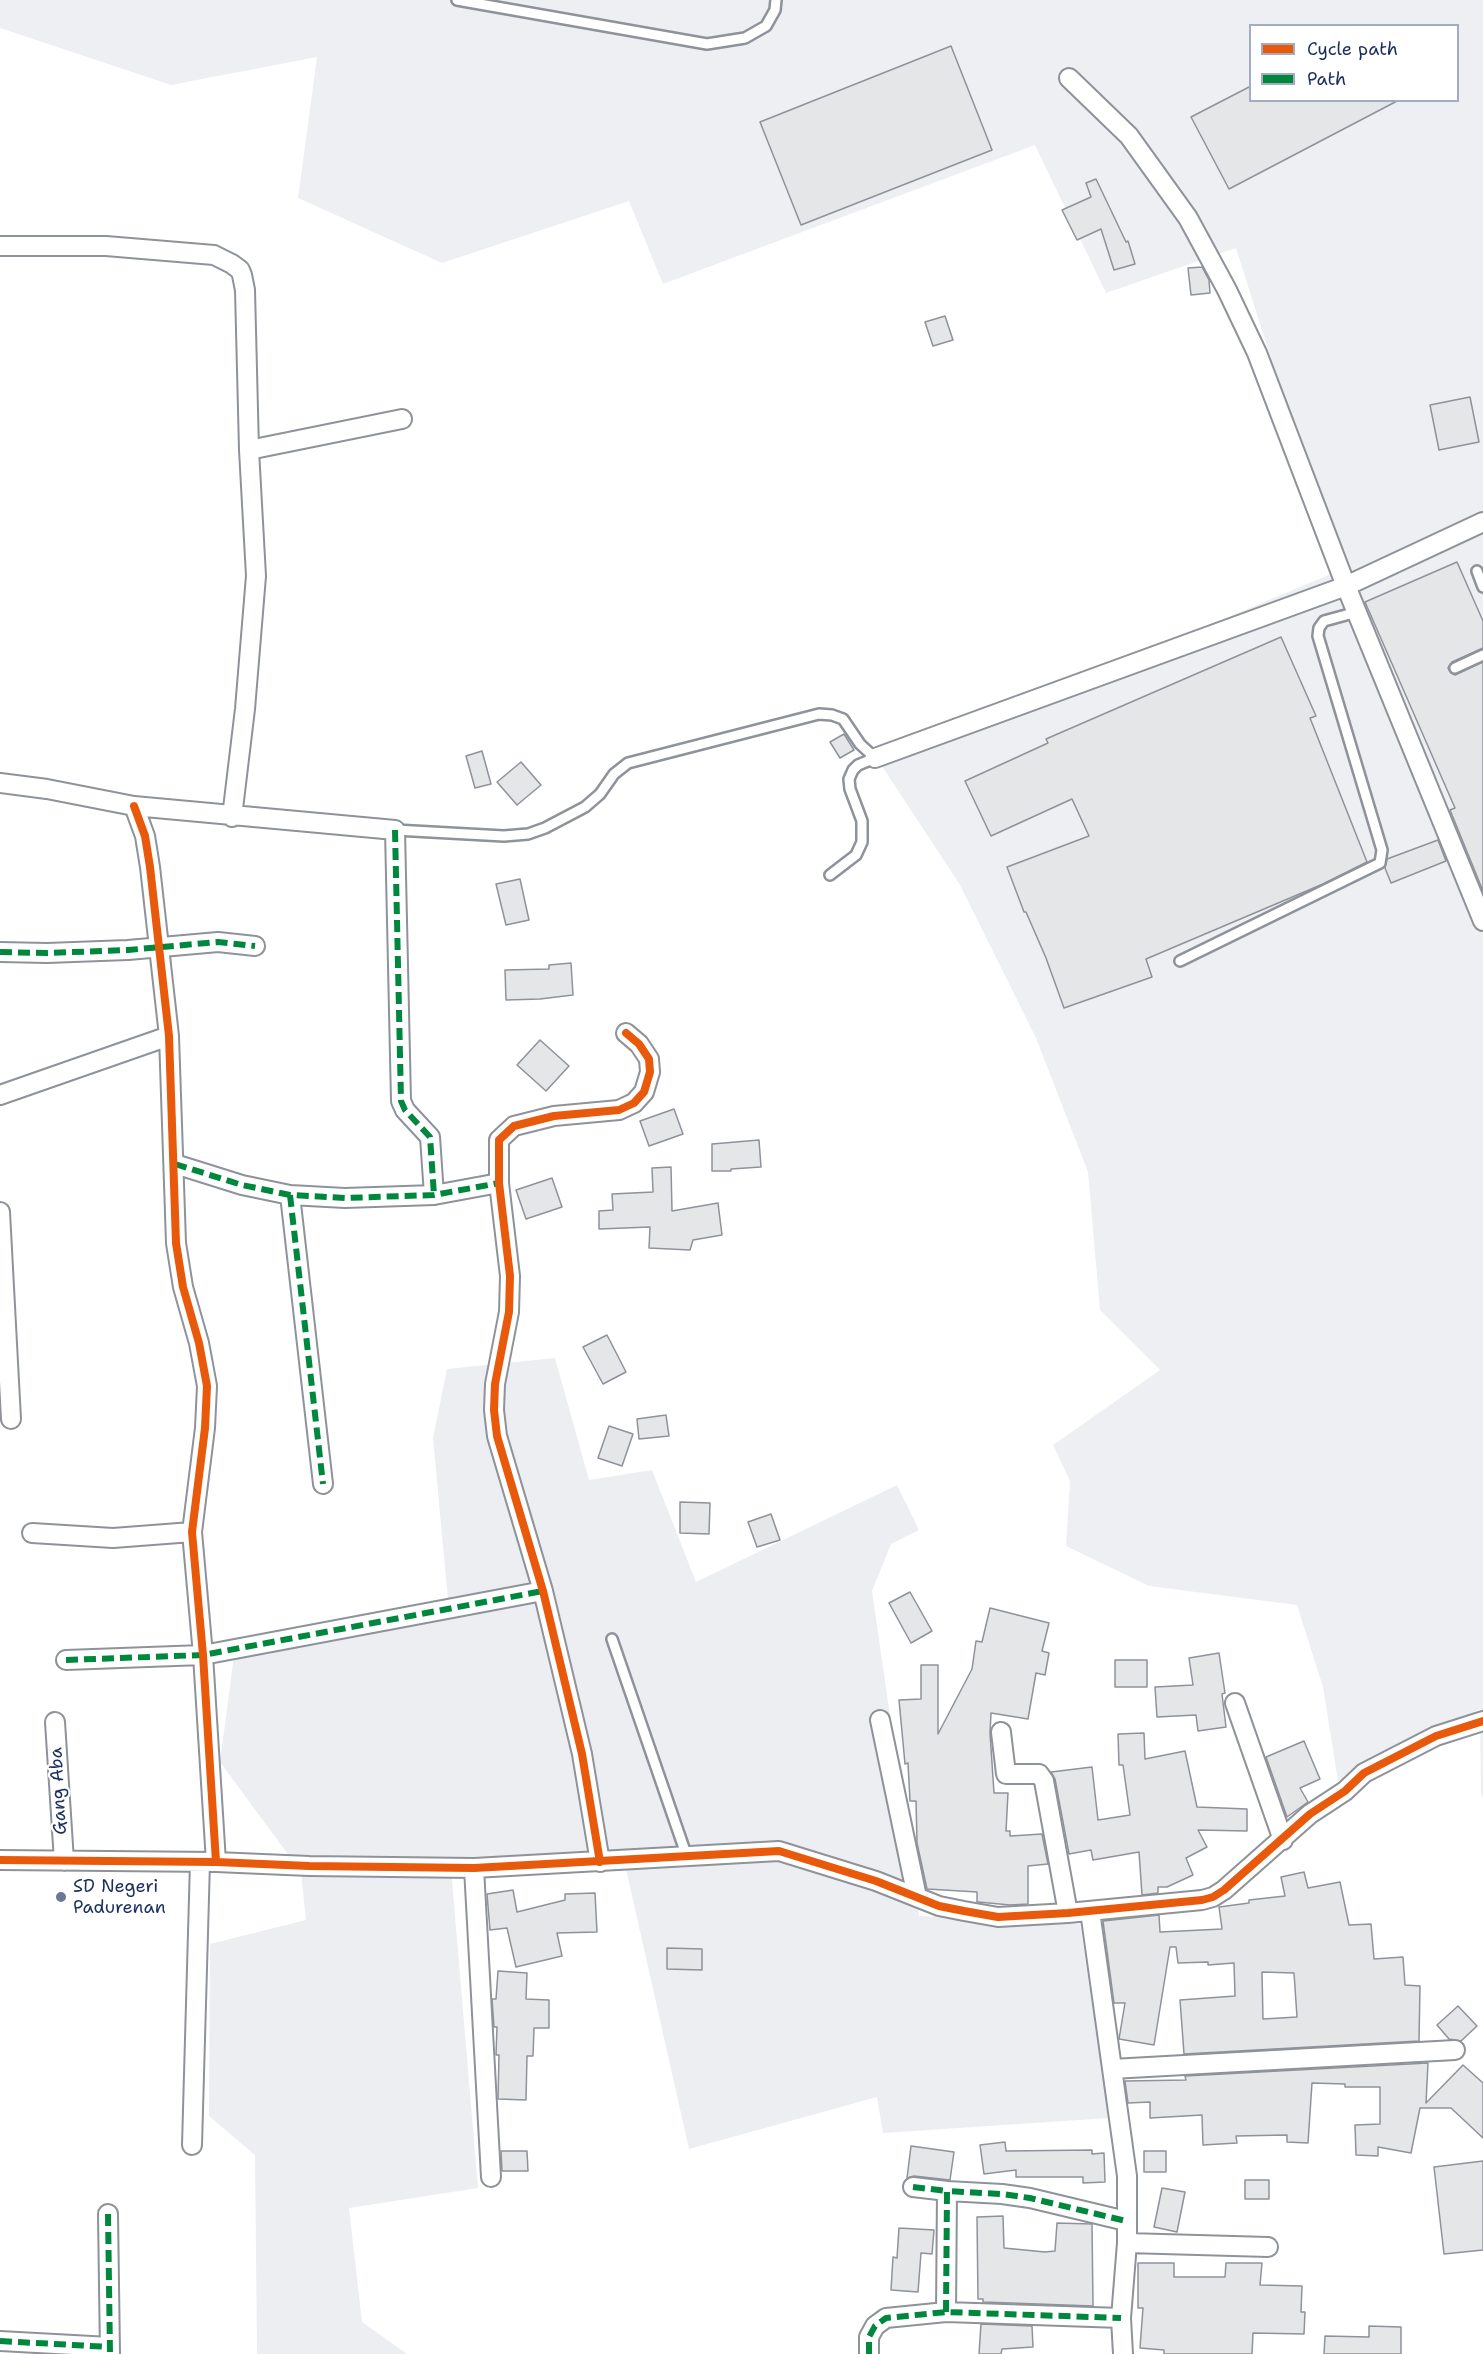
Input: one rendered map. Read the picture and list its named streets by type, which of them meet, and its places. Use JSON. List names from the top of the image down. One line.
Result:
{"streets":{"street":["Gang Aba"]},"places":["SD Negeri Padurenan"],"legend":["Cycle path","Path"]}
